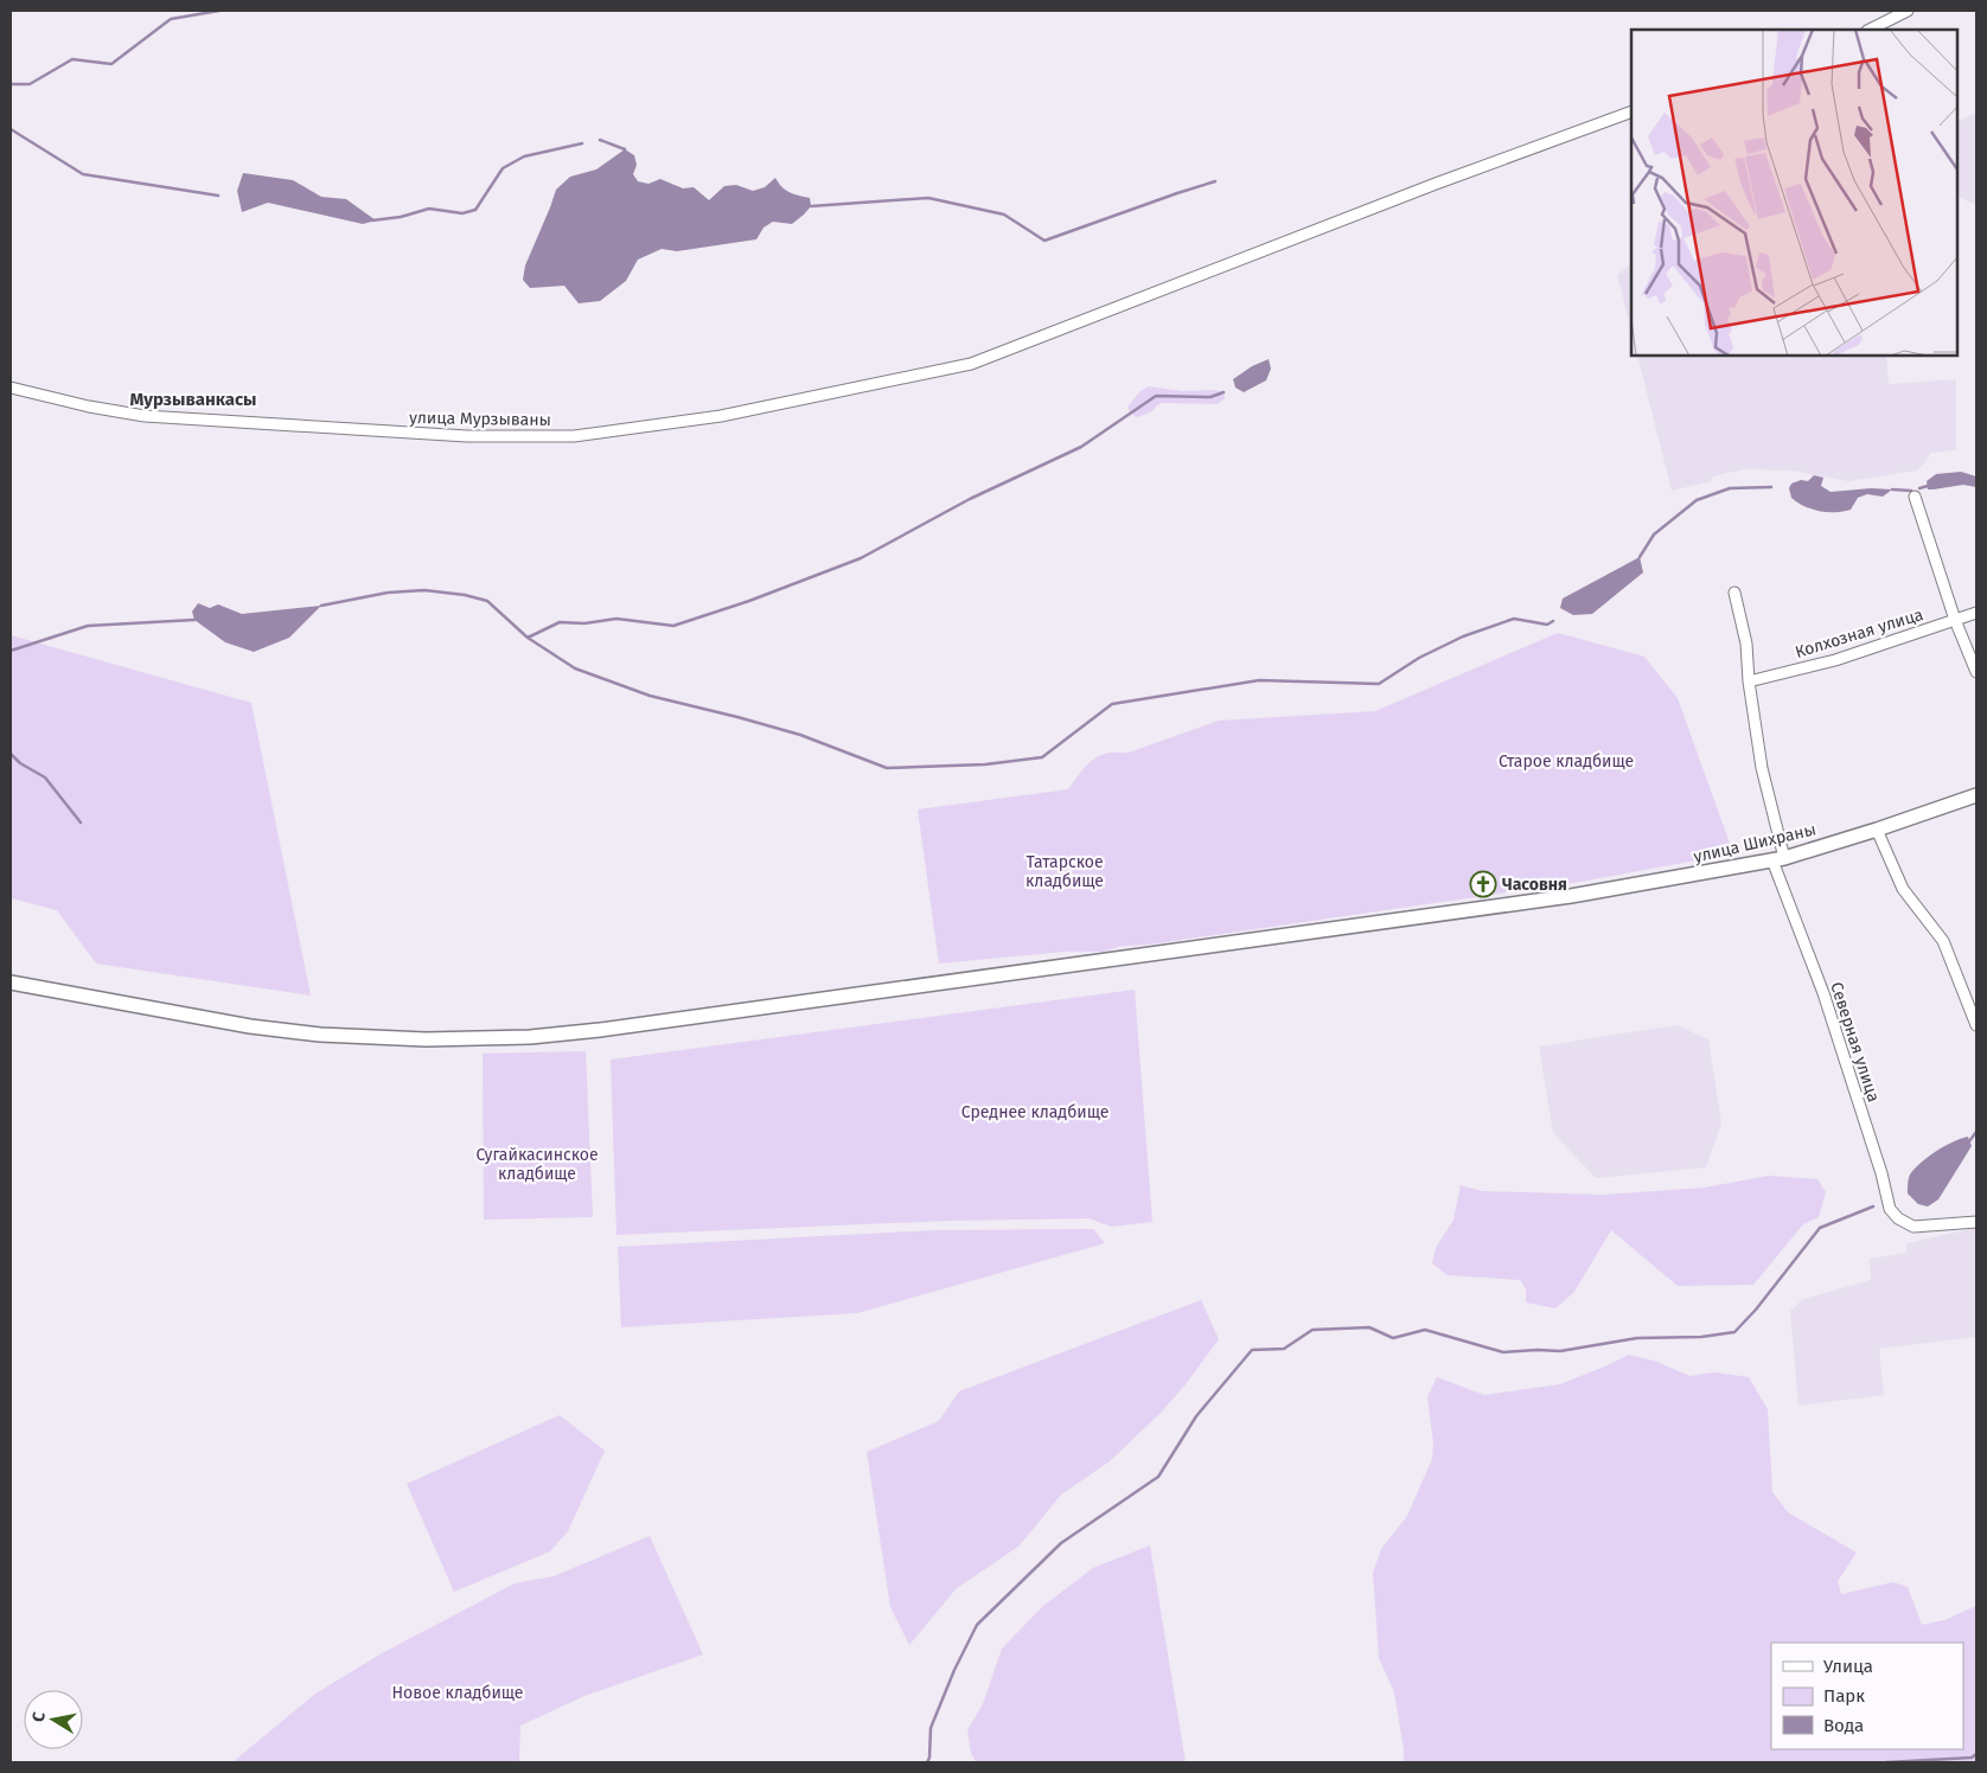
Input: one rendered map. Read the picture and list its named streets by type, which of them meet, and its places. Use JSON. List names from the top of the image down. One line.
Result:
{"streets":{"street":["улица Мурзываны","Колхозная улица","улица Шихраны","Северная улица"]},"crossings":[["Колхозная улица","Северная улица"],["улица Шихраны","Северная улица"]],"districts":["Мурзыванкасы"],"parks":["Старое кладбище","Татарское кладбище","Среднее кладбище","Сугайкасинское кладбище","Новое кладбище"],"places":{"church":["Часовня"]},"legend":["Улица","Парк","Вода"],"north":"left"}
